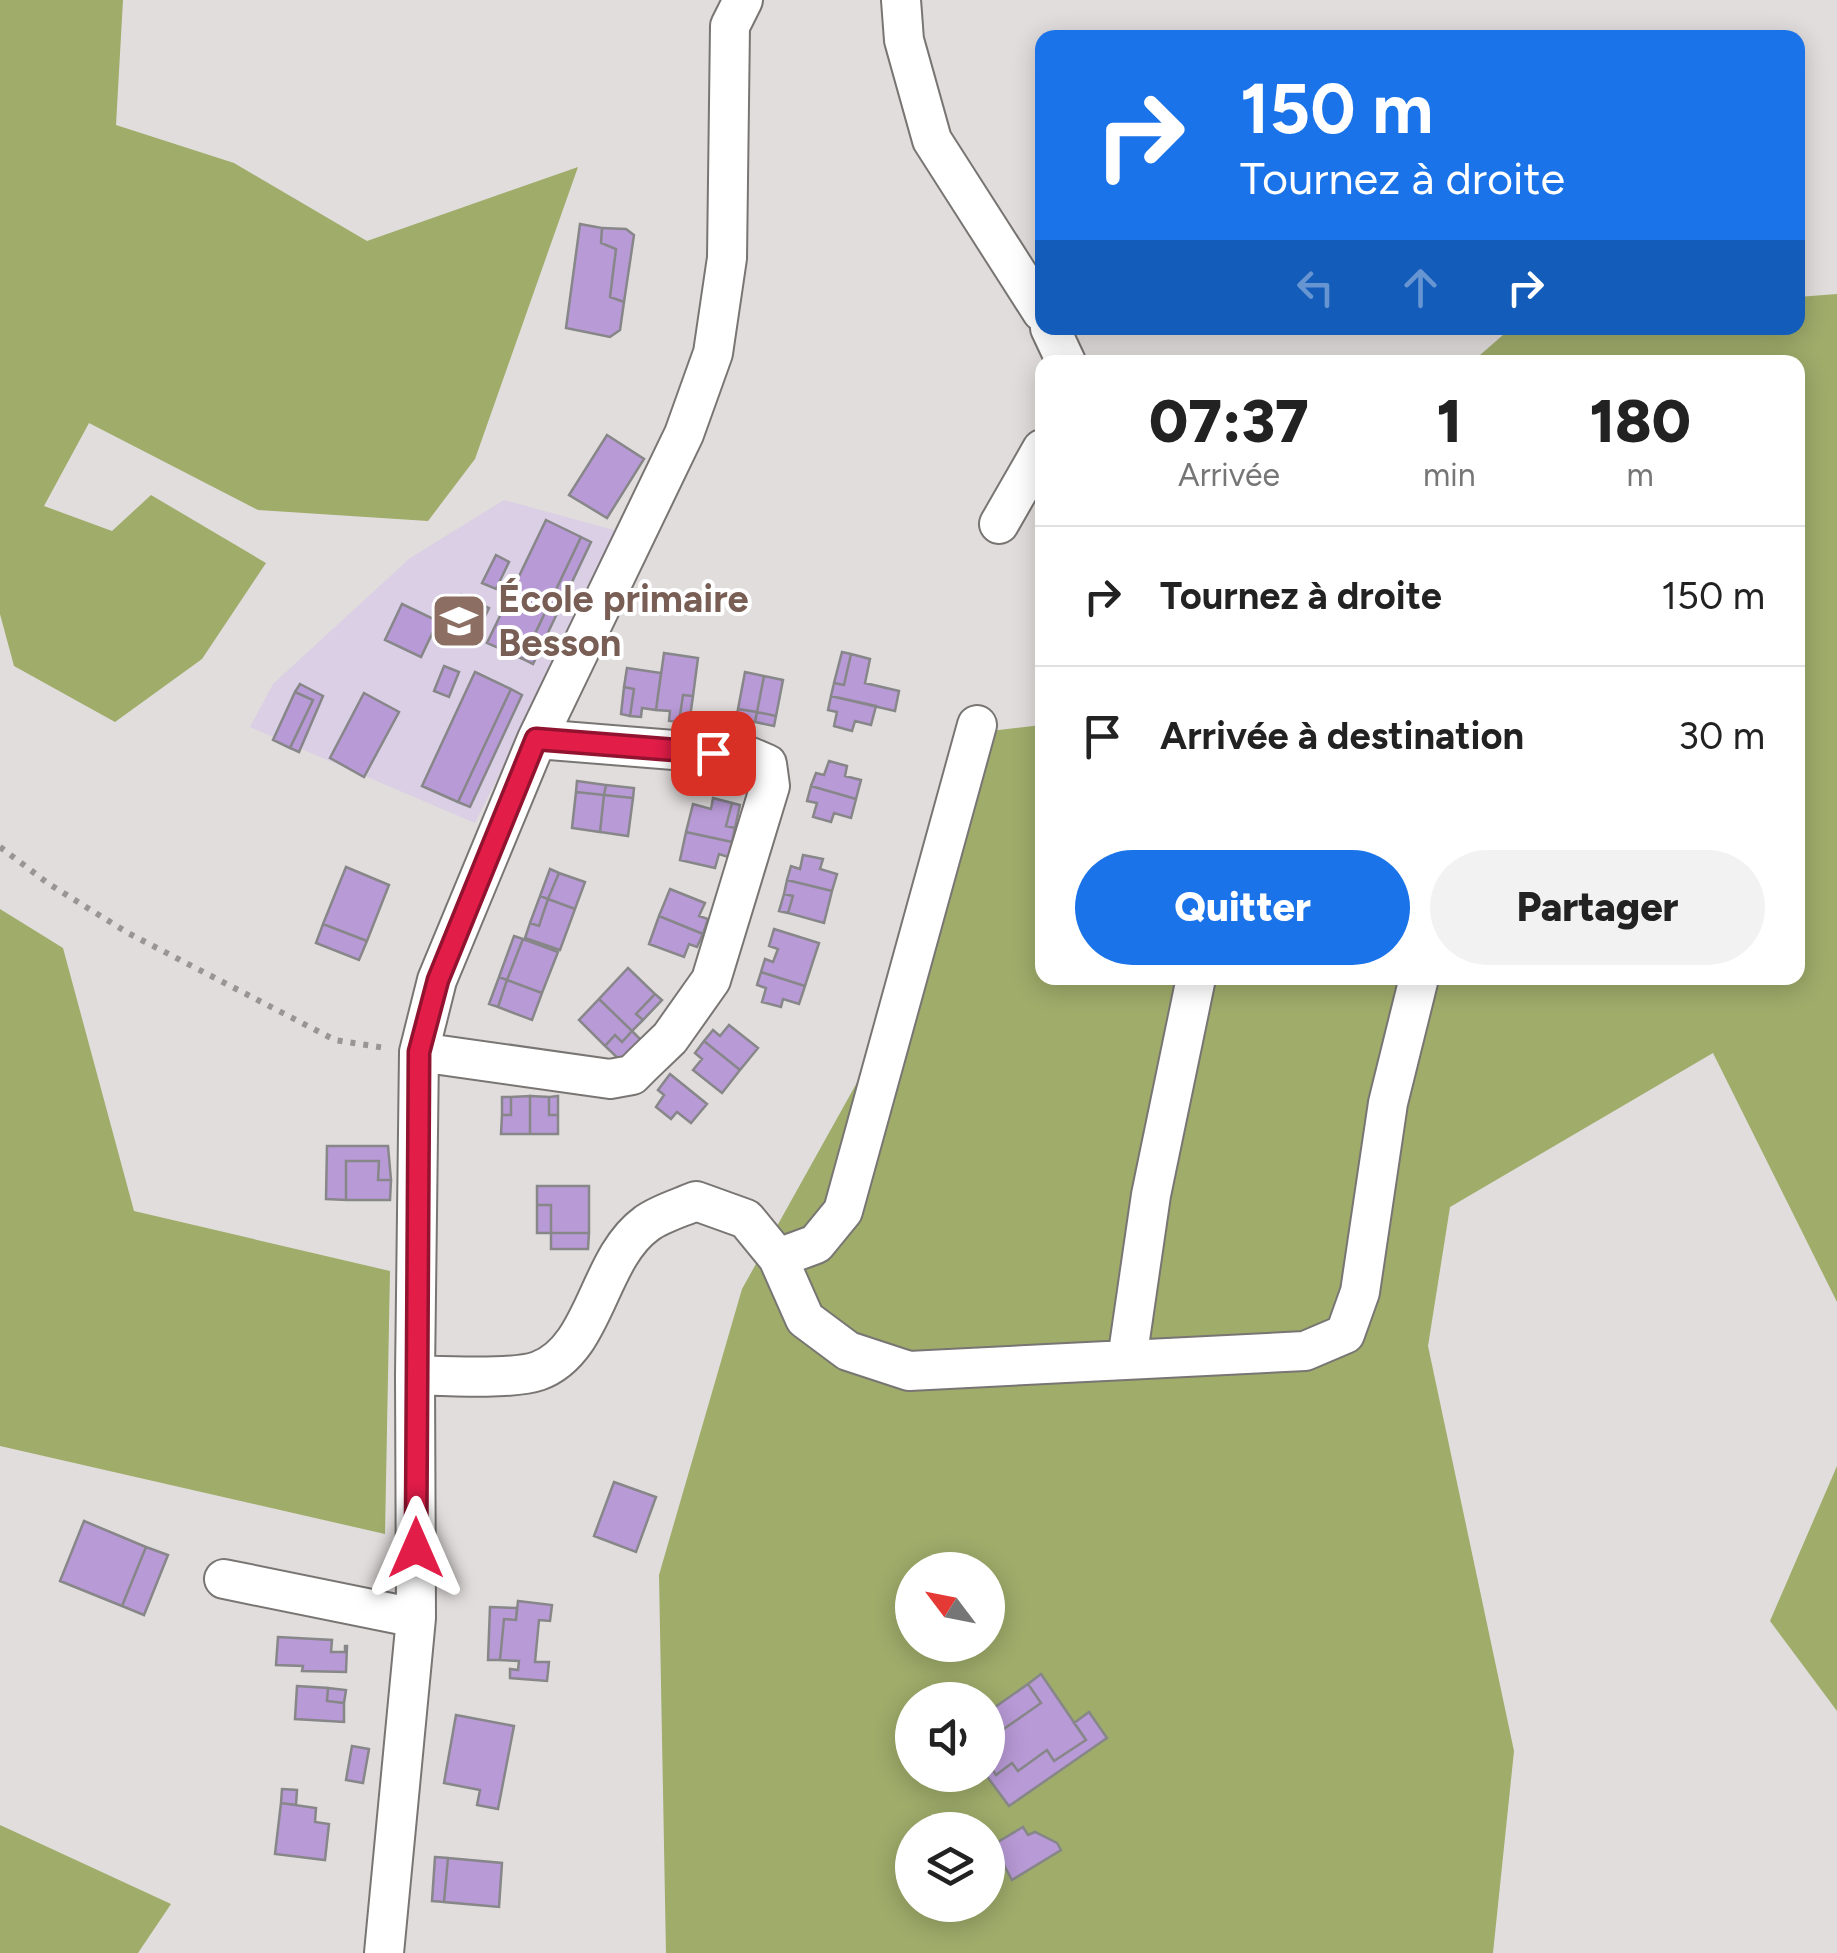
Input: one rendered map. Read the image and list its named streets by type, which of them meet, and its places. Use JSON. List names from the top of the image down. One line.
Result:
{"places":{"school or university":["École primaire Besson"]},"north":"top left","page":{"turn":["150 m","Tournez à droite"],"eta":["07:37","Arrivée","1","min","180","m"],"list":[{"name":"Tournez à droite","value":"150 m"},{"name":"Arrivée à destination","value":"30 m"}],"buttons":["Quitter","Partager"]}}
